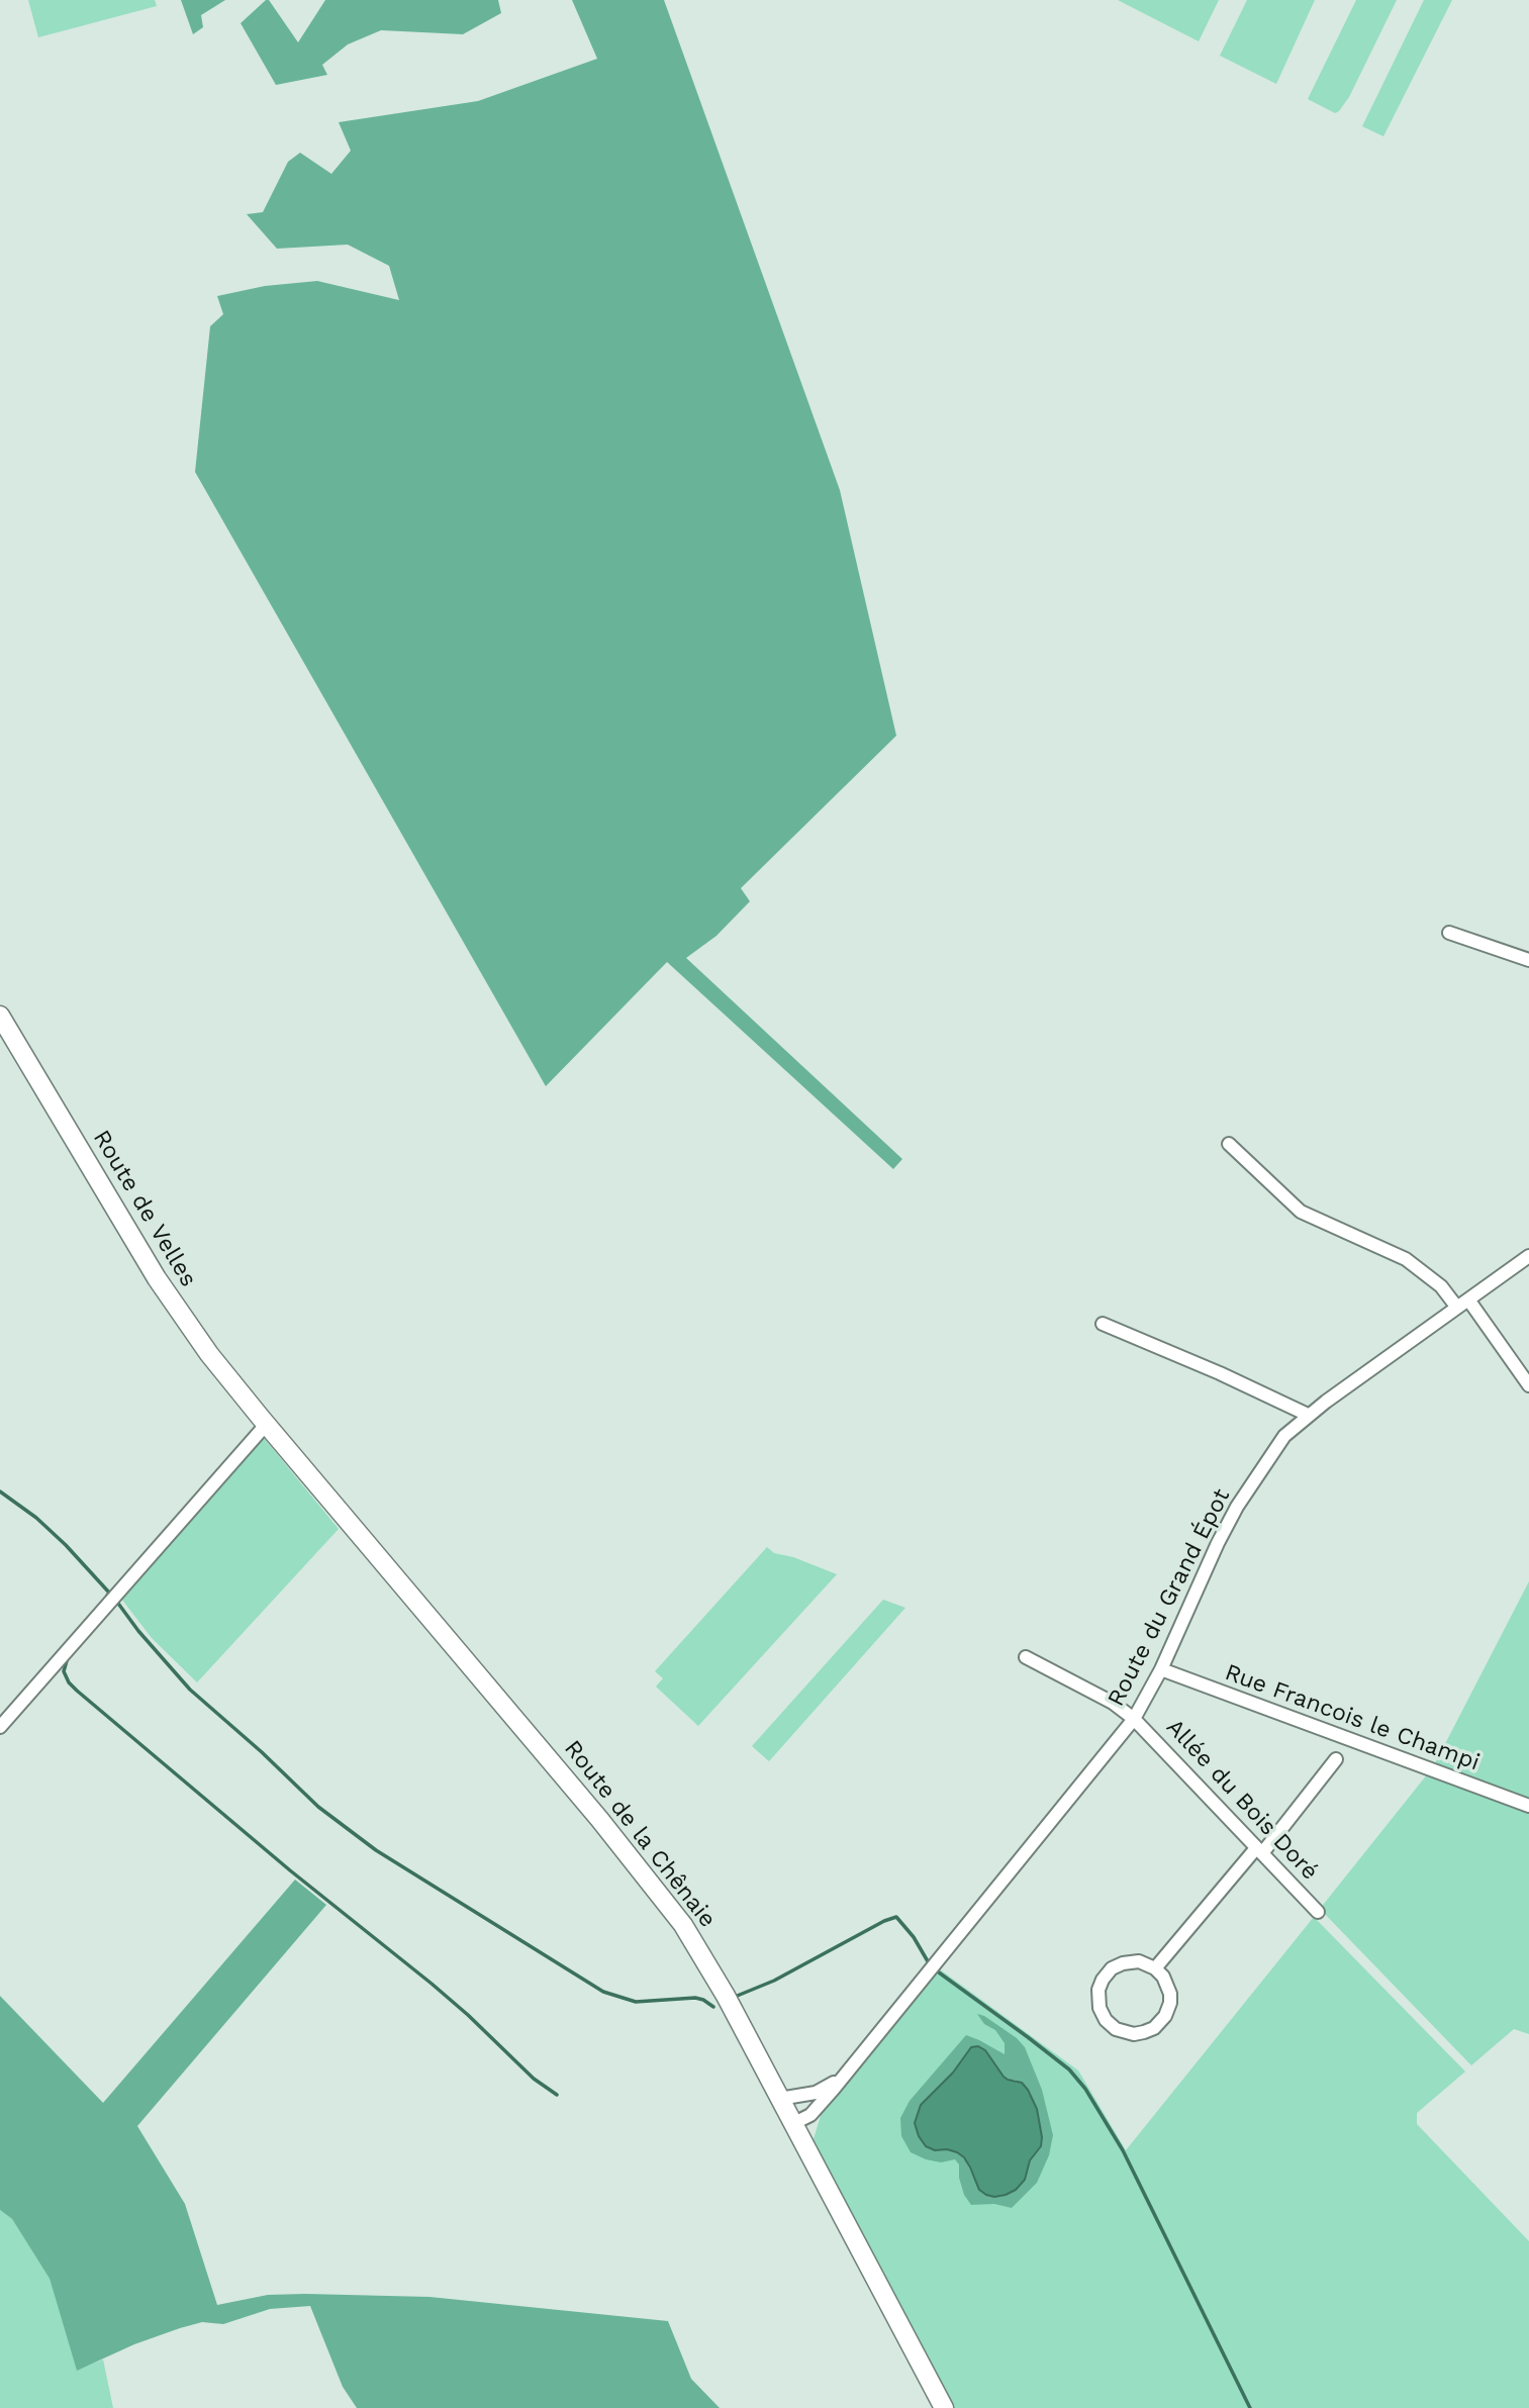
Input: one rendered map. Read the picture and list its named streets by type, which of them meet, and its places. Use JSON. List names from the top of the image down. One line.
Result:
{"streets":{"main road":["Route de Velles","Route de la Chênaie"],"street":["Route du Grand Épot","Rue Francois le Champi","Allée du Bois Doré"]},"crossings":[["Route de Velles","Route de la Chênaie"],["Route du Grand Épot","Rue Francois le Champi"],["Route du Grand Épot","Allée du Bois Doré"],["Route du Grand Épot","Route de la Chênaie"]]}
